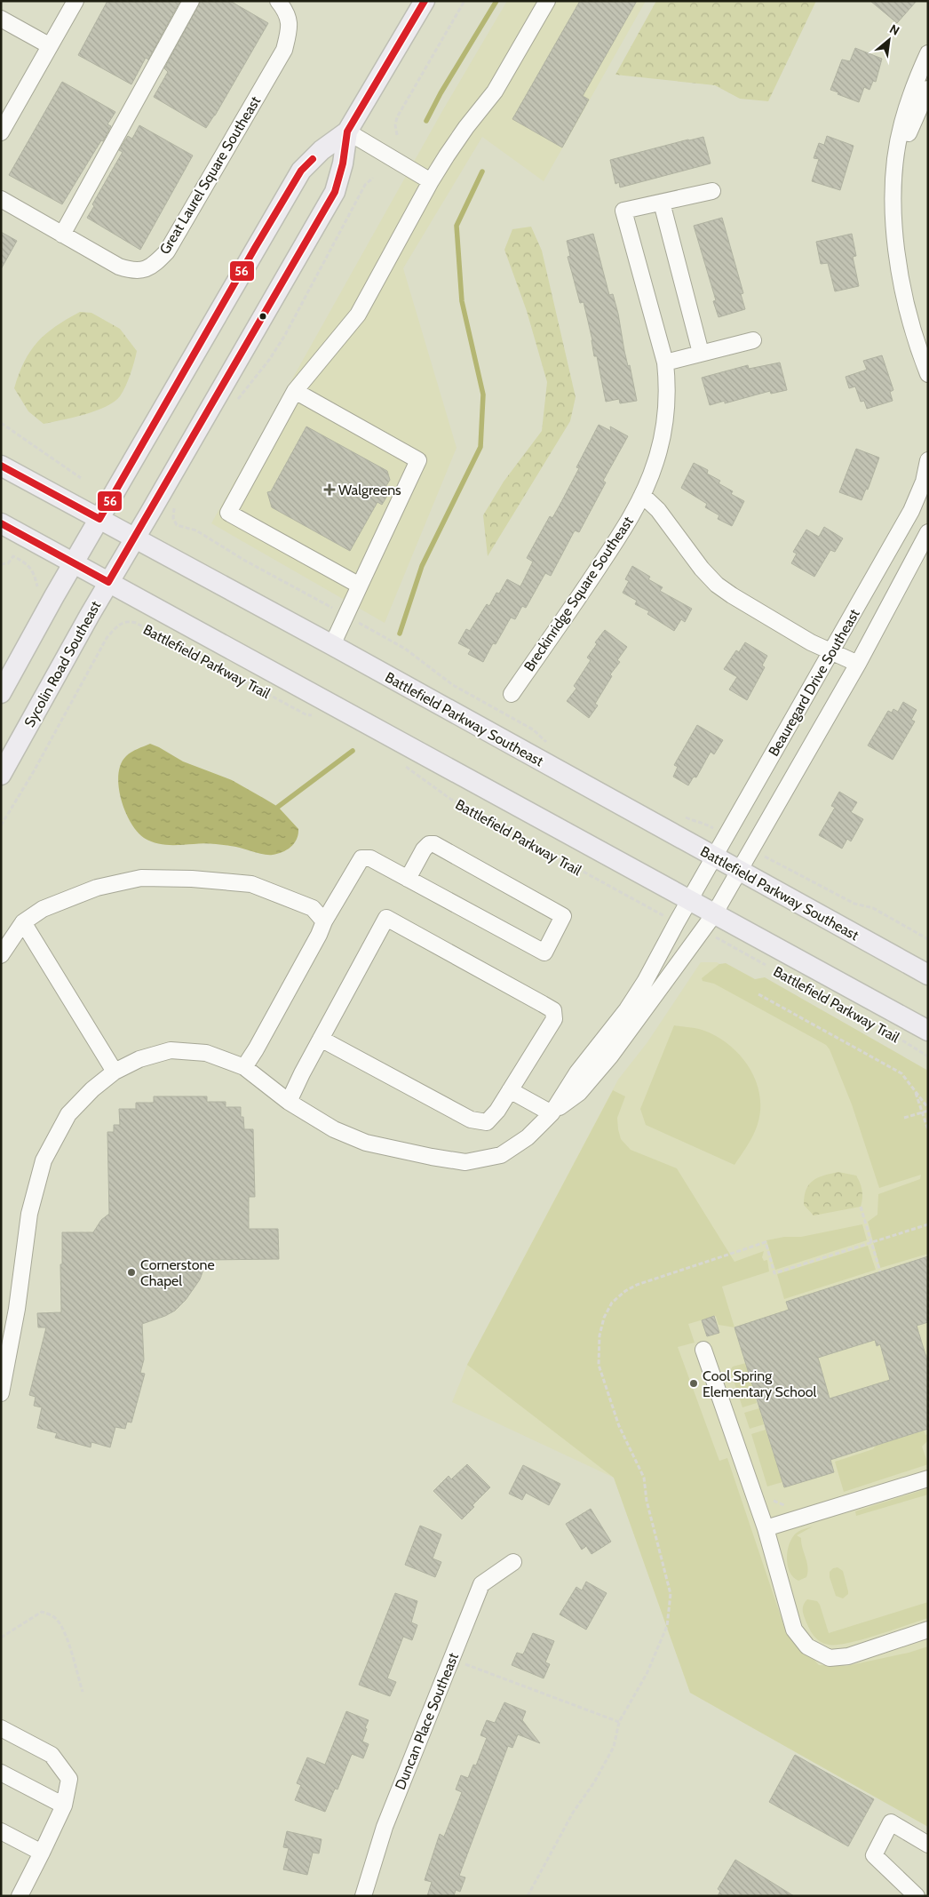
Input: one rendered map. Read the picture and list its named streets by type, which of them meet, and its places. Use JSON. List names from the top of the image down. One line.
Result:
{"streets":{"main road":["Sycolin Road Southeast","Battlefield Parkway Southeast"],"street":["Great Laurel Square Southeast","Breckinridge Square Southeast","Beauregard Drive Southeast","Duncan Place Southeast"],"path":["Battlefield Parkway Trail"]},"crossings":[["Battlefield Parkway Trail","Beauregard Drive Southeast"],["Sycolin Road Southeast","Battlefield Parkway Southeast"],["Beauregard Drive Southeast","Battlefield Parkway Southeast"]],"places":{"health":["Walgreens"],"other":["Cornerstone Chapel","Cool Spring Elementary School"]},"lines":["transit line 56"],"north":"top right"}
